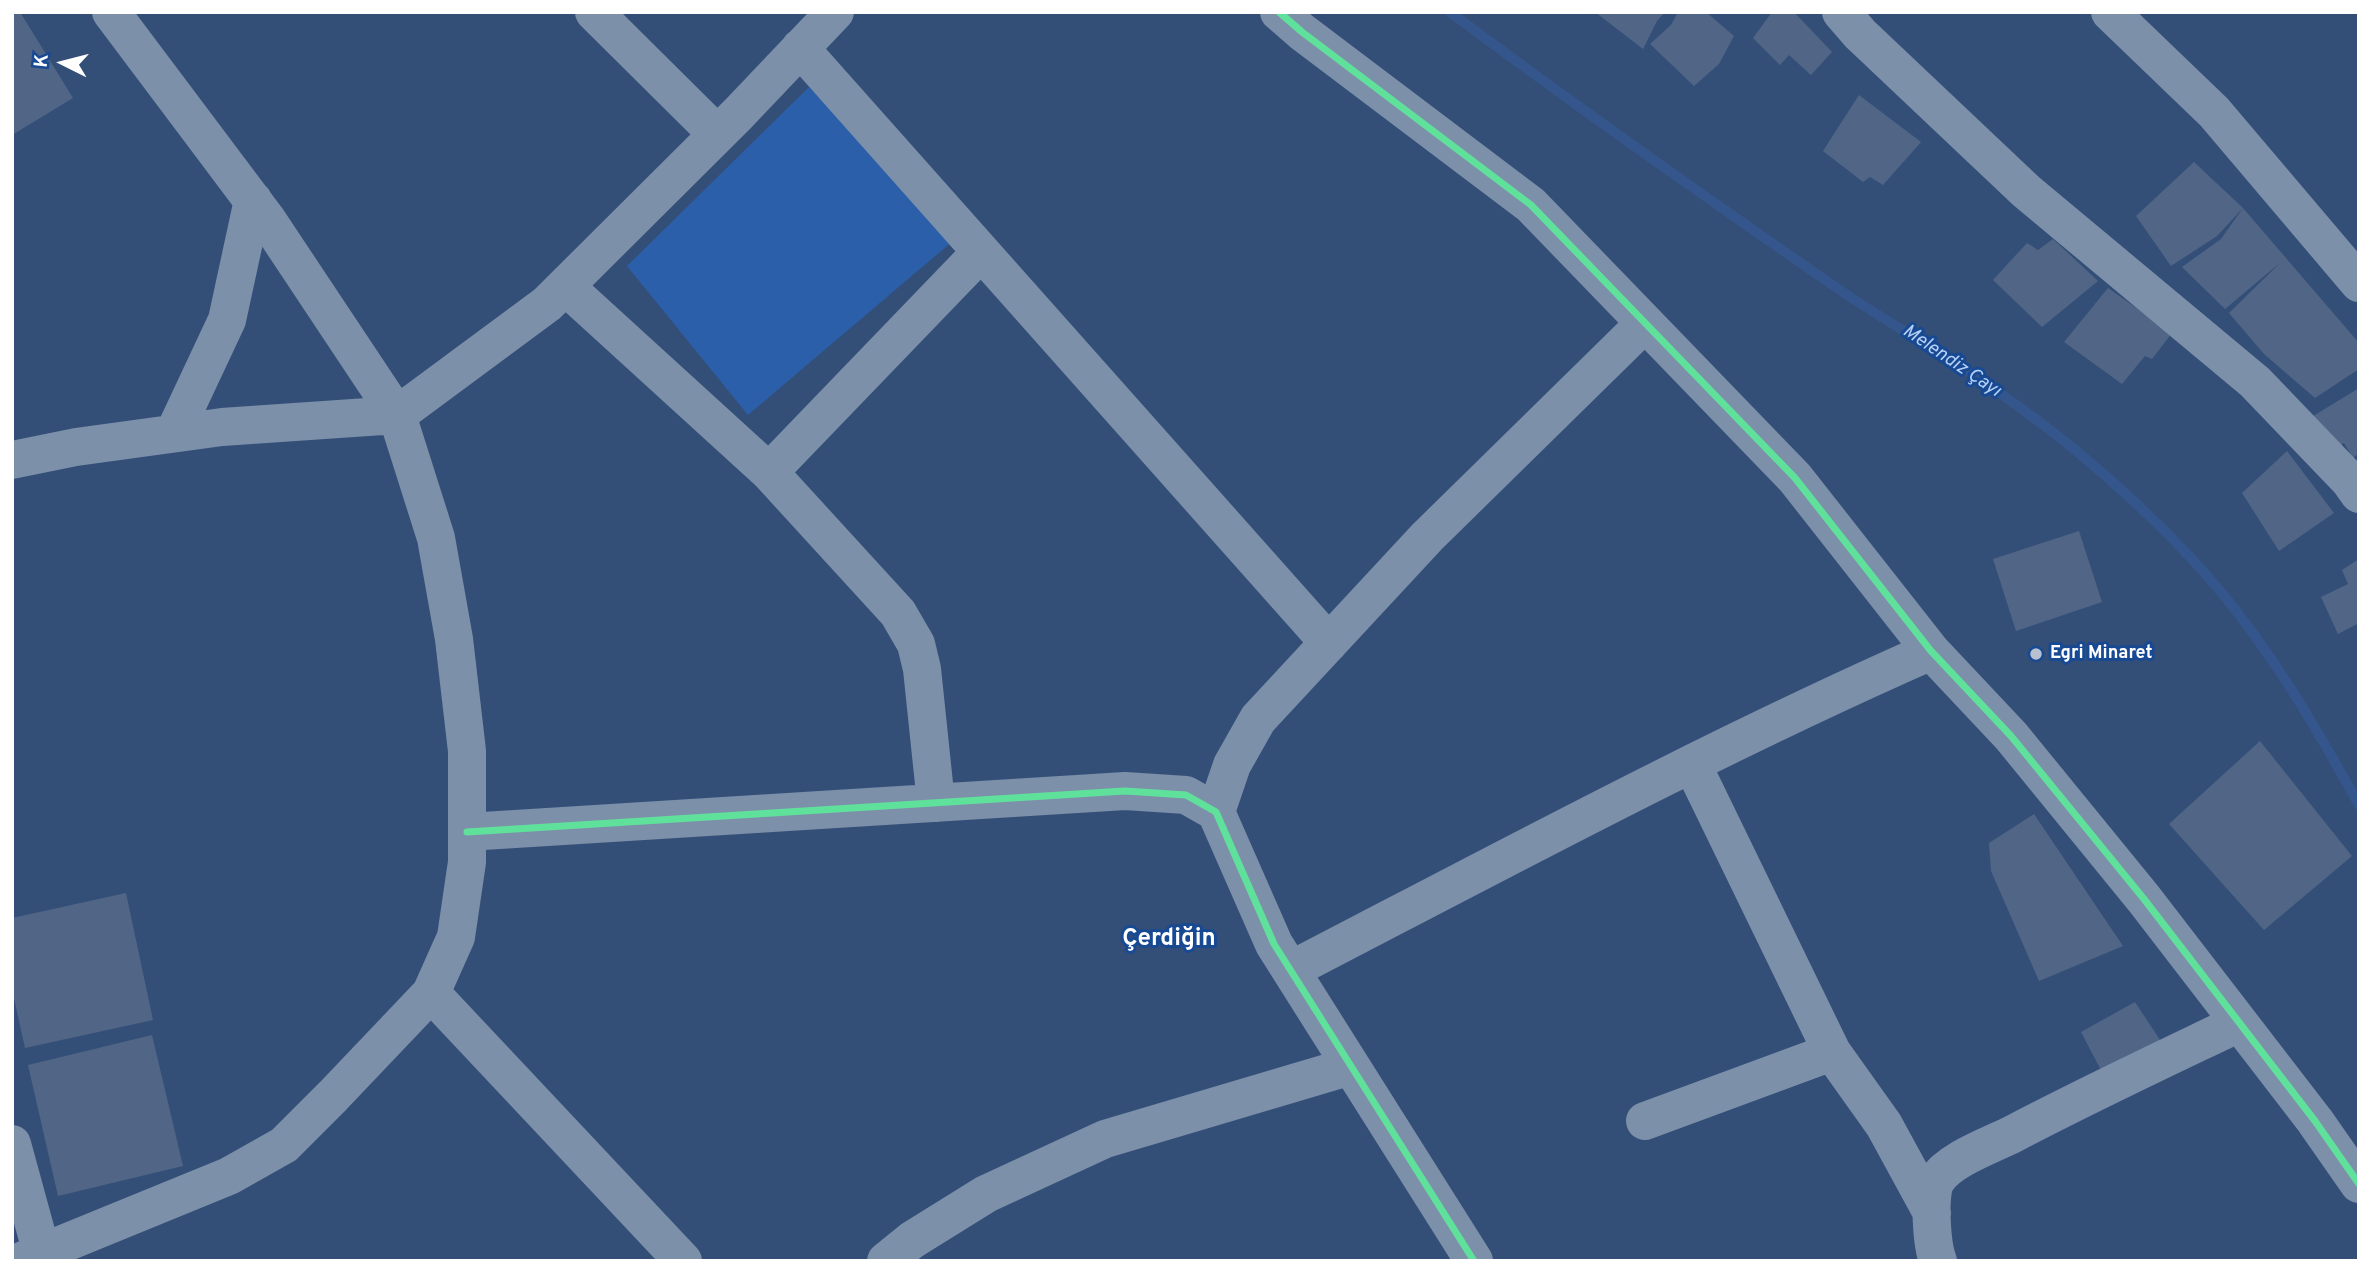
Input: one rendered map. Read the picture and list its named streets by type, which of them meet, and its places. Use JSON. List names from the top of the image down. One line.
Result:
{"districts":["Çerdiğin"],"water":["Melendiz Çayı"],"places":["Egri Minaret"],"north":"left"}
